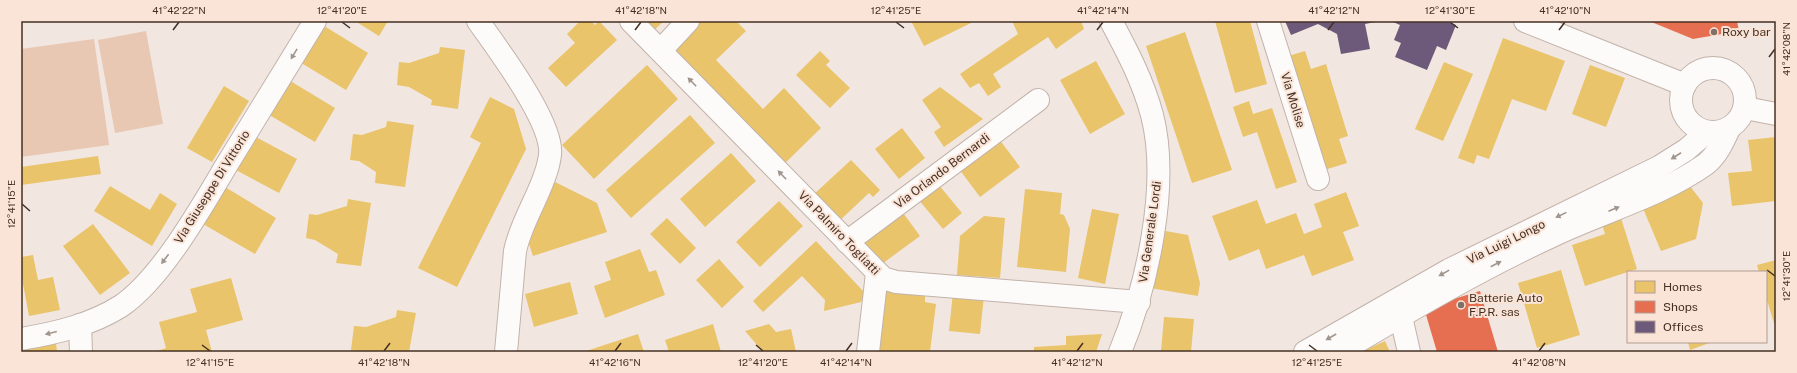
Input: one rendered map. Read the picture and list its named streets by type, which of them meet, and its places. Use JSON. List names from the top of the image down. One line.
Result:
{"streets":{"street":["Via Molise","Via Orlando Bernardi","Via Giuseppe Di Vittorio","Via Generale Lordi","Via Palmiro Togliatti","Via Luigi Longo"]},"crossings":[["Via Orlando Bernardi","Via Palmiro Togliatti"],["Via Generale Lordi","Via Palmiro Togliatti"]],"one_way":["Via Giuseppe Di Vittorio","Via Palmiro Togliatti"],"places":["Roxy bar","Batterie Auto F.P.R. sas"],"legend":["Homes","Shops","Offices"],"coordinates":["41°42'22\"N","12°41'20\"E","41°42'18\"N","12°41'25\"E","41°42'14\"N","41°42'12\"N","12°41'30\"E","41°42'10\"N","41°42'08\"N","12°41'15\"E","41°42'16\"N"]}
